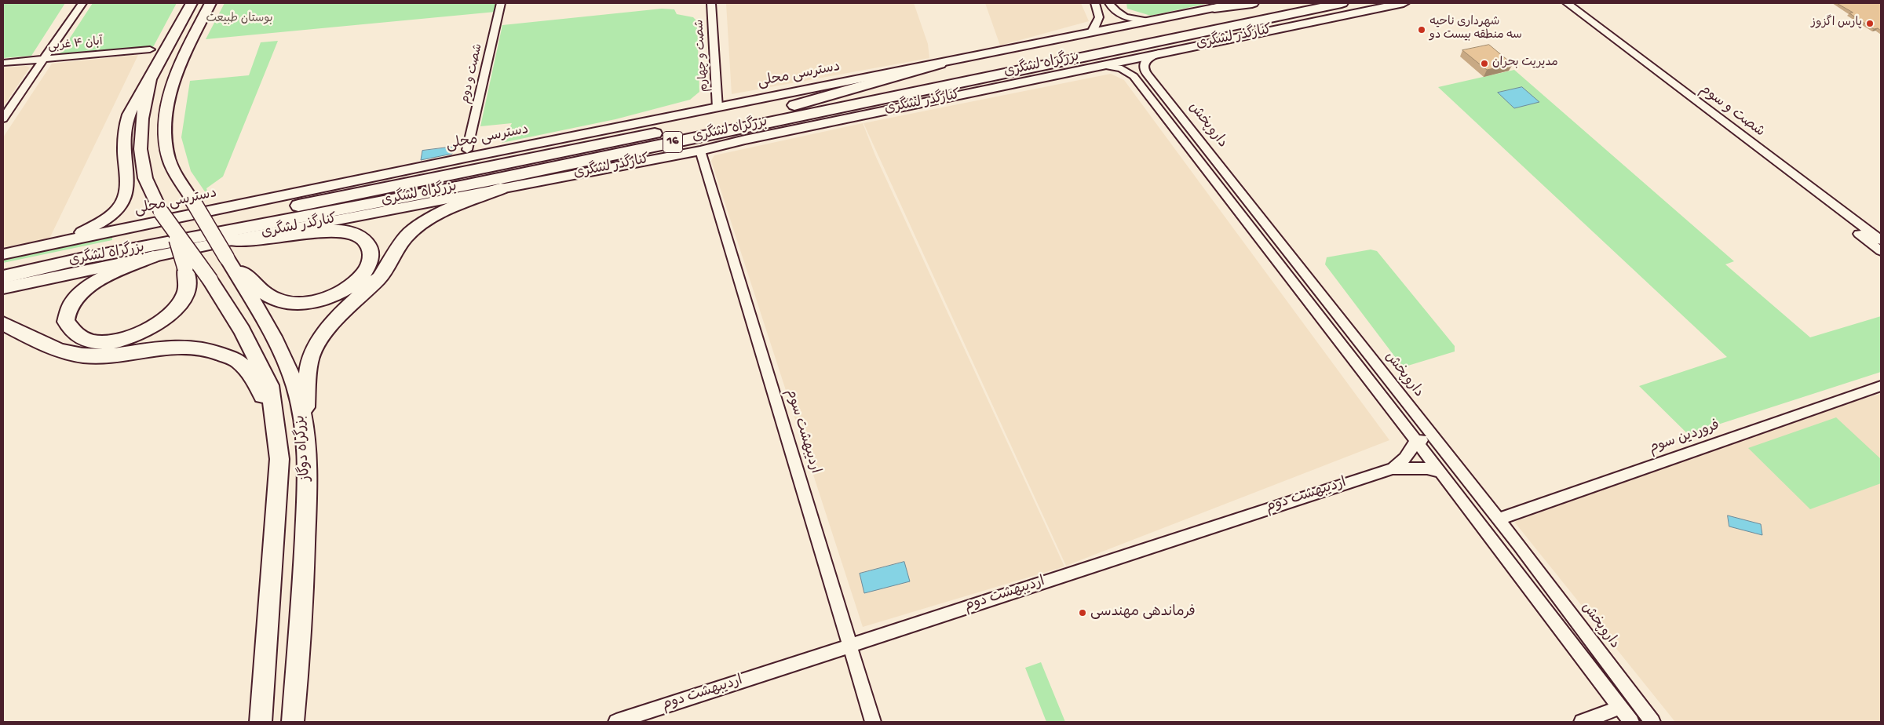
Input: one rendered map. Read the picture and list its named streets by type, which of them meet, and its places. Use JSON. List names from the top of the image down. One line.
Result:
{"streets":{"highway":["بزرگراه لشگری","16","بزرگراه دوگاز"],"main road":["کنارگذر لشگری","دسترسی محلی"],"street":["آبان ۴ غربی","شصت و چهارم","شصت و دوم","شصت و سوم","داروپخش","اردیبهشت سوم","فروردین سوم","اردیبهشت دوم"]},"crossings":[["کنارگذر لشگری","داروپخش"],["کنارگذر لشگری","اردیبهشت سوم"],["کنارگذر لشگری","بزرگراه دوگاز"],["شصت و چهارم","دسترسی محلی"],["داروپخش","فروردین سوم"],["داروپخش","اردیبهشت دوم"],["اردیبهشت سوم","اردیبهشت دوم"]],"parks":["بوستان طبیعت"],"places":["پارس اگزوز","شهرداری ناحیه سه منطقه بیست دو","مدیریت بحران","فرماندهی مهندسی"]}
